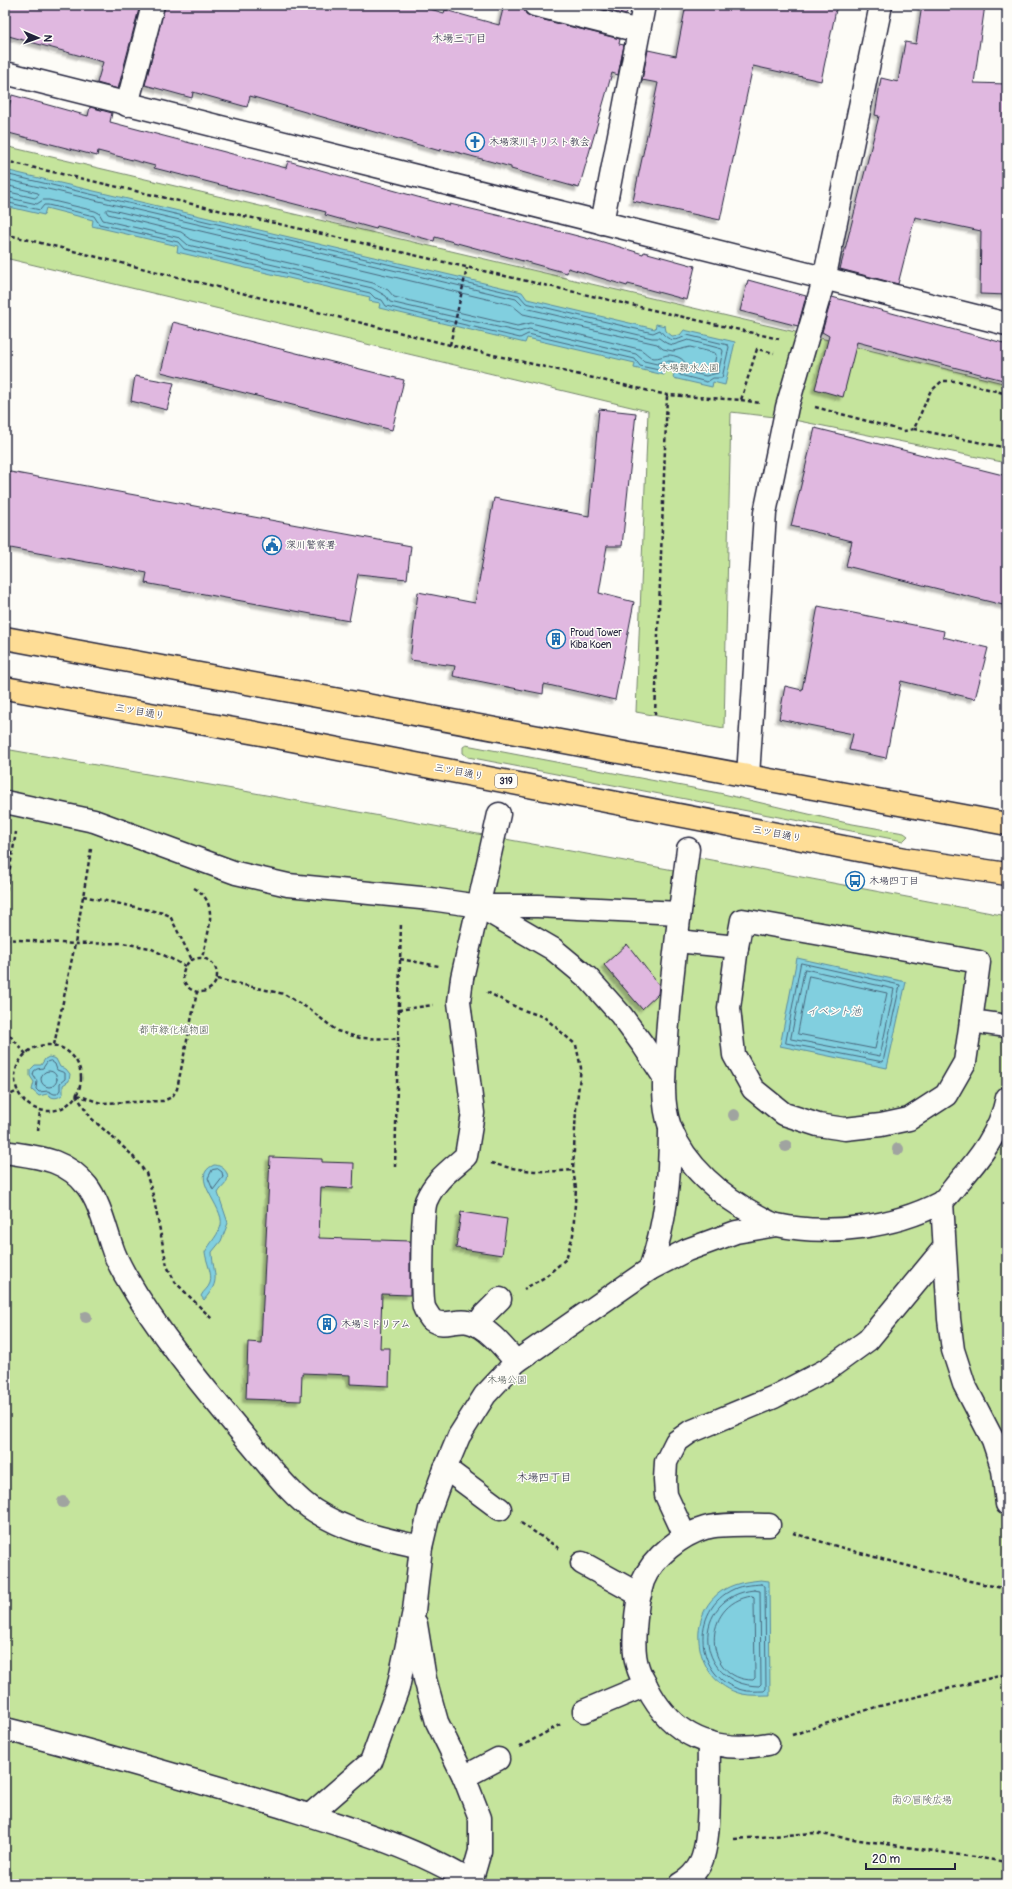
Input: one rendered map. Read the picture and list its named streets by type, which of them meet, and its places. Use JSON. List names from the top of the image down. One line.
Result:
{"streets":{"main road":["三ツ目通り","319"]},"districts":["木場三丁目","木場四丁目"],"water":["イベント池"],"parks":["木場親水公園","都市緑化植物園","木場公園","南の冒険広場"],"places":{"church":["木場深川キリスト教会"],"public building":["深川警察署"],"building":["Proud Tower Kiba Koen","木場ミドリアム"],"bus stop":["木場四丁目"]},"scale_bar":"20 m","north":"right"}
